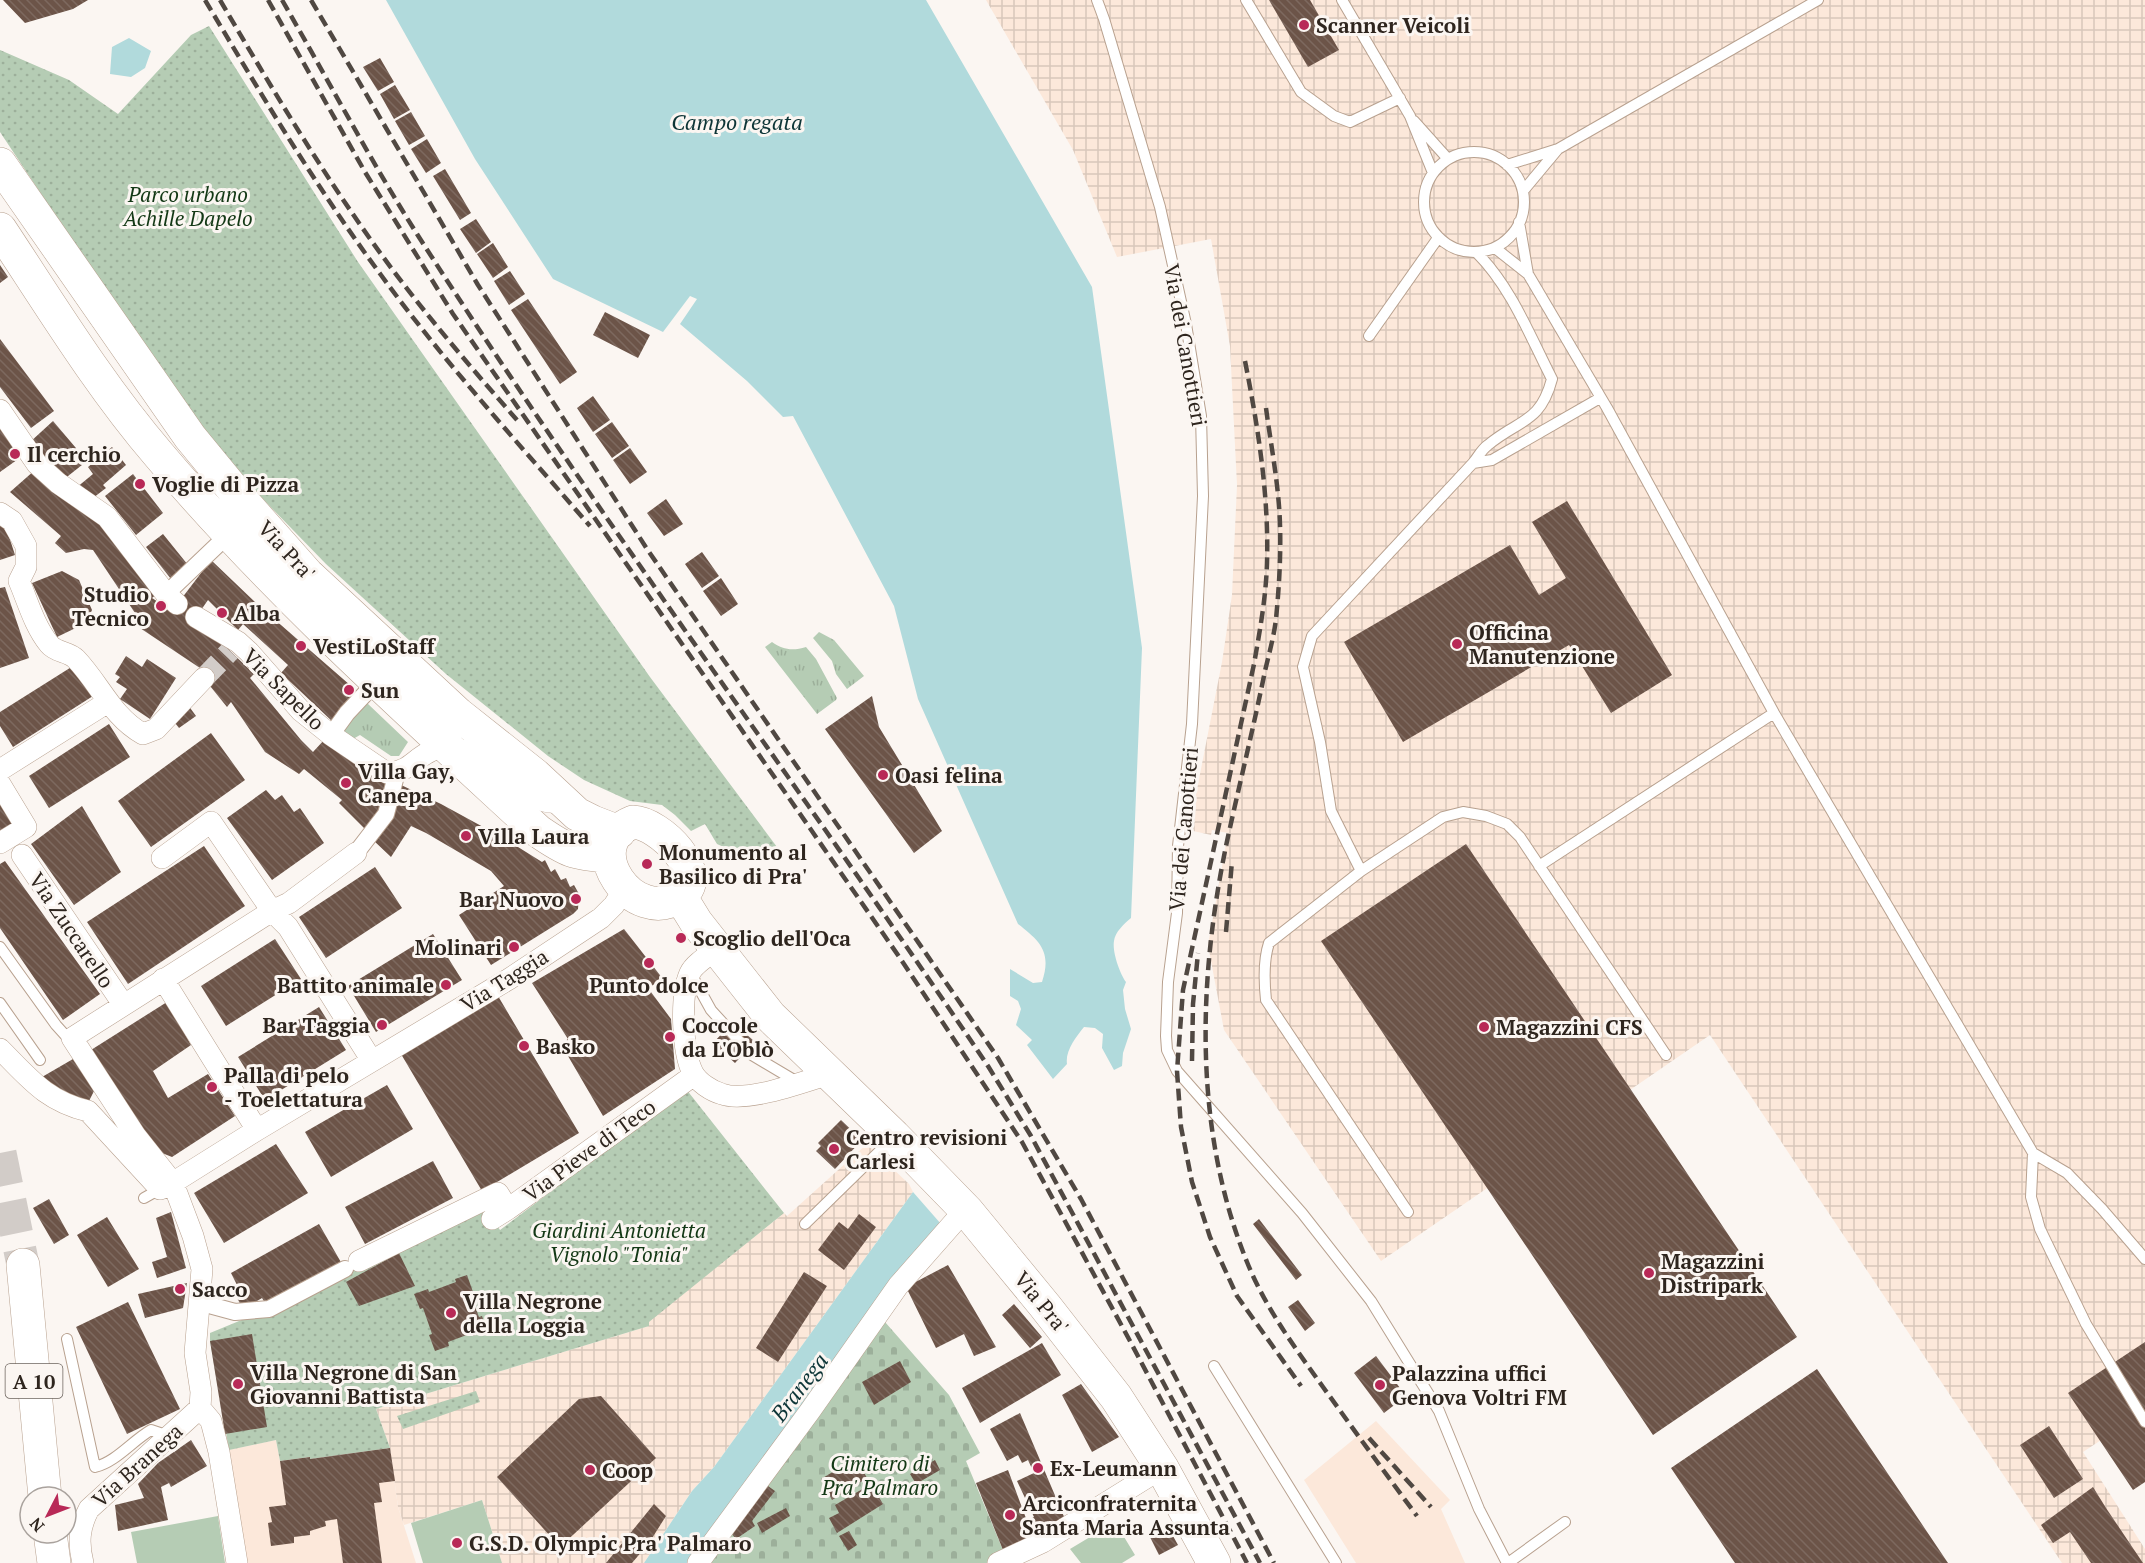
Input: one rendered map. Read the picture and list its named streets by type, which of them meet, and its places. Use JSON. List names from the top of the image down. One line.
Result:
{"streets":{"main road":["Via Pra'","A 10"],"street":["Via Sapello","Via Zuccarello","Via Taggia","Via Pieve di Teco","Via Branega"],"lane":["Via dei Canottieri"]},"crossings":[["Via Pra'","Via Taggia"],["Via Sapello","Via Zuccarello"],["Via Taggia","Via Branega"],["Via Pieve di Teco","Via Branega"]],"water":["Campo regata","Branega"],"parks":["Parco urbano Achille Dapelo","Giardini Antonietta Vignolo \"Tonia\"","Cimitero di Pra' Palmaro"],"places":["Scanner Veicoli","Il cerchio","Voglie di Pizza","Studio Tecnico","Alba","Officina Manutenzione","VestiLoStaff","Sun","Oasi felina","Villa Gay, Canepa","Villa Laura","Monumento al Basilico di Pra'","Bar Nuovo","Scoglio dell'Oca","Molinari","Punto dolce","Battito animale","Bar Taggia","Magazzini CFS","Coccole da L'Oblò","Basko","Palla di pelo - Toelettatura","Centro revisioni Carlesi","Magazzini Distripark","Sacco","Villa Negrone della Loggia","Villa Negrone di San Giovanni Battista","Palazzina uffici Genova Voltri FM","Ex-Leumann","Coop","Arciconfraternita Santa Maria Assunta","G.S.D. Olympic Pra' Palmaro"],"north":"bottom left"}
